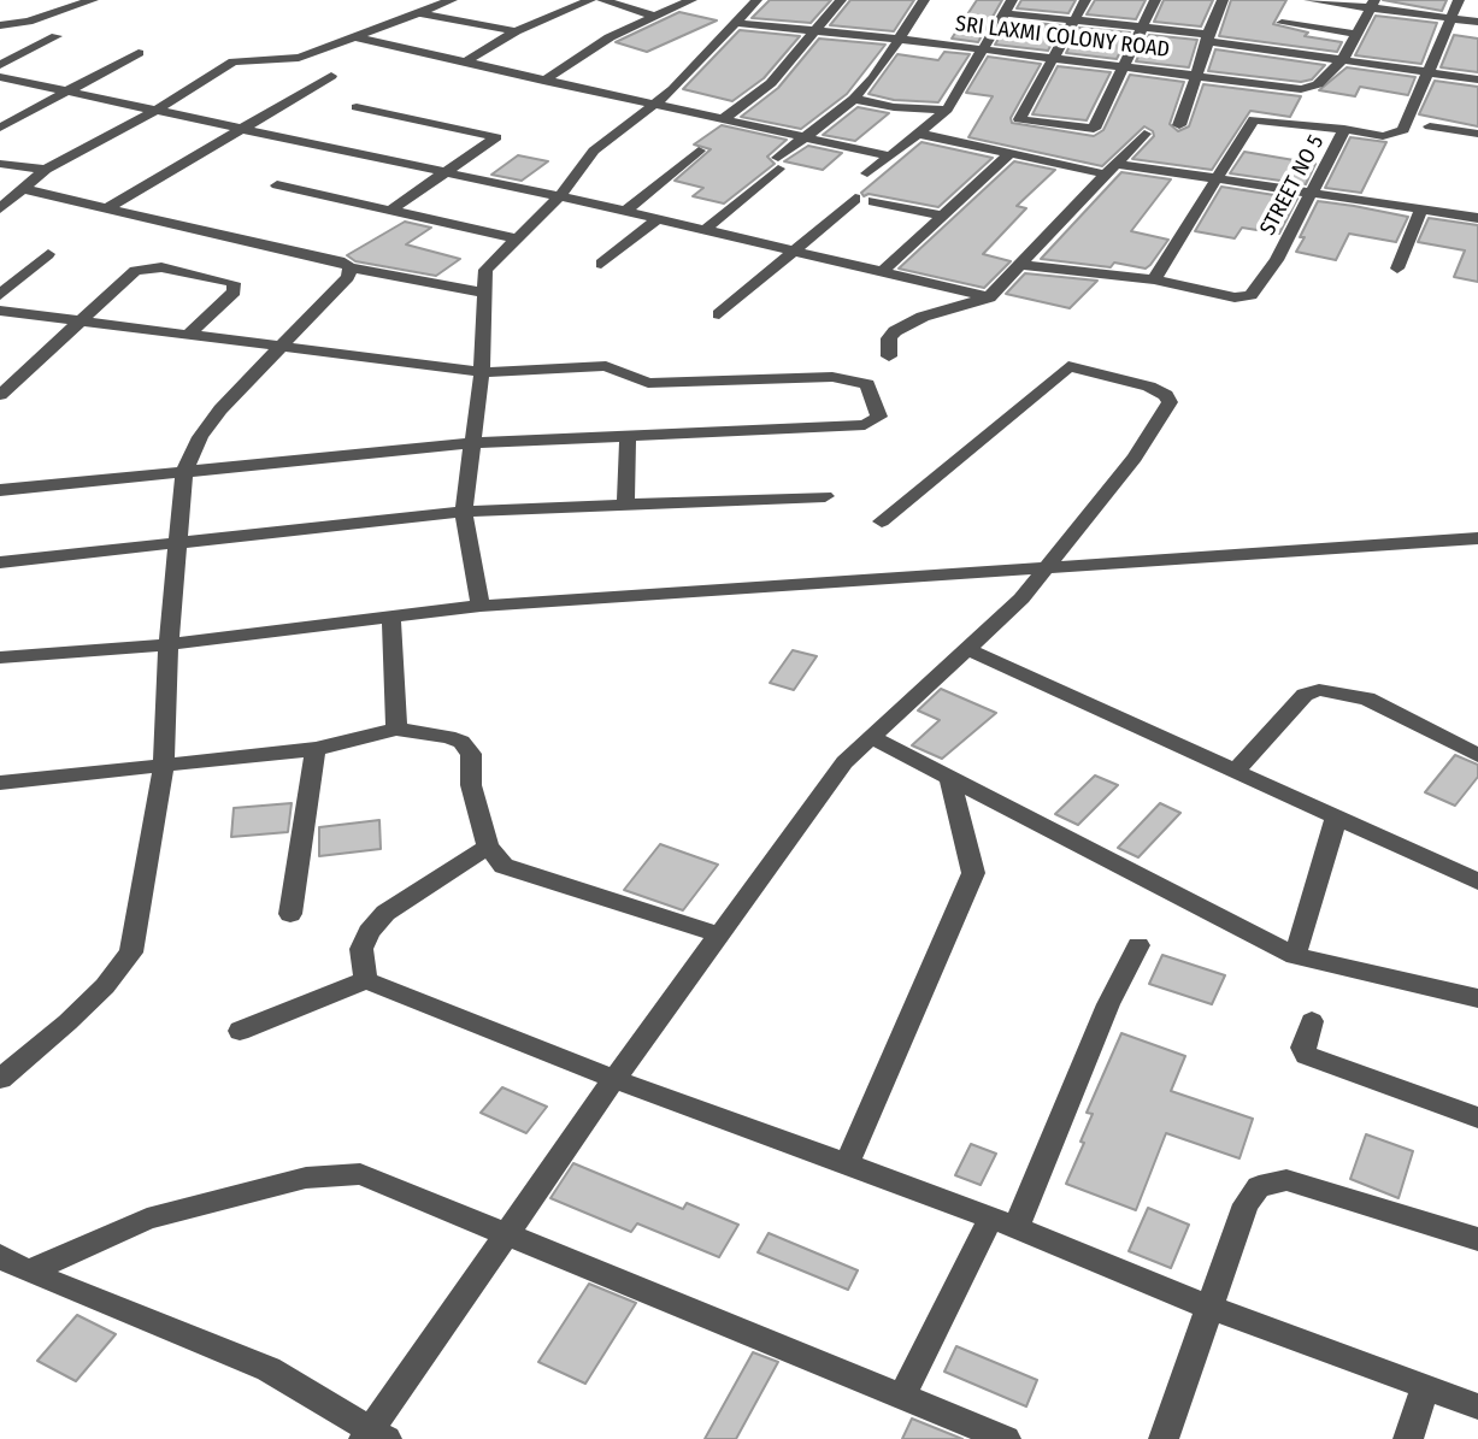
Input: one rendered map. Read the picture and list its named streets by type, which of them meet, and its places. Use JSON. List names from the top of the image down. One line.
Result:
{"streets":{"street":["SRI LAXMI COLONY ROAD","STREET NO 5"]}}
